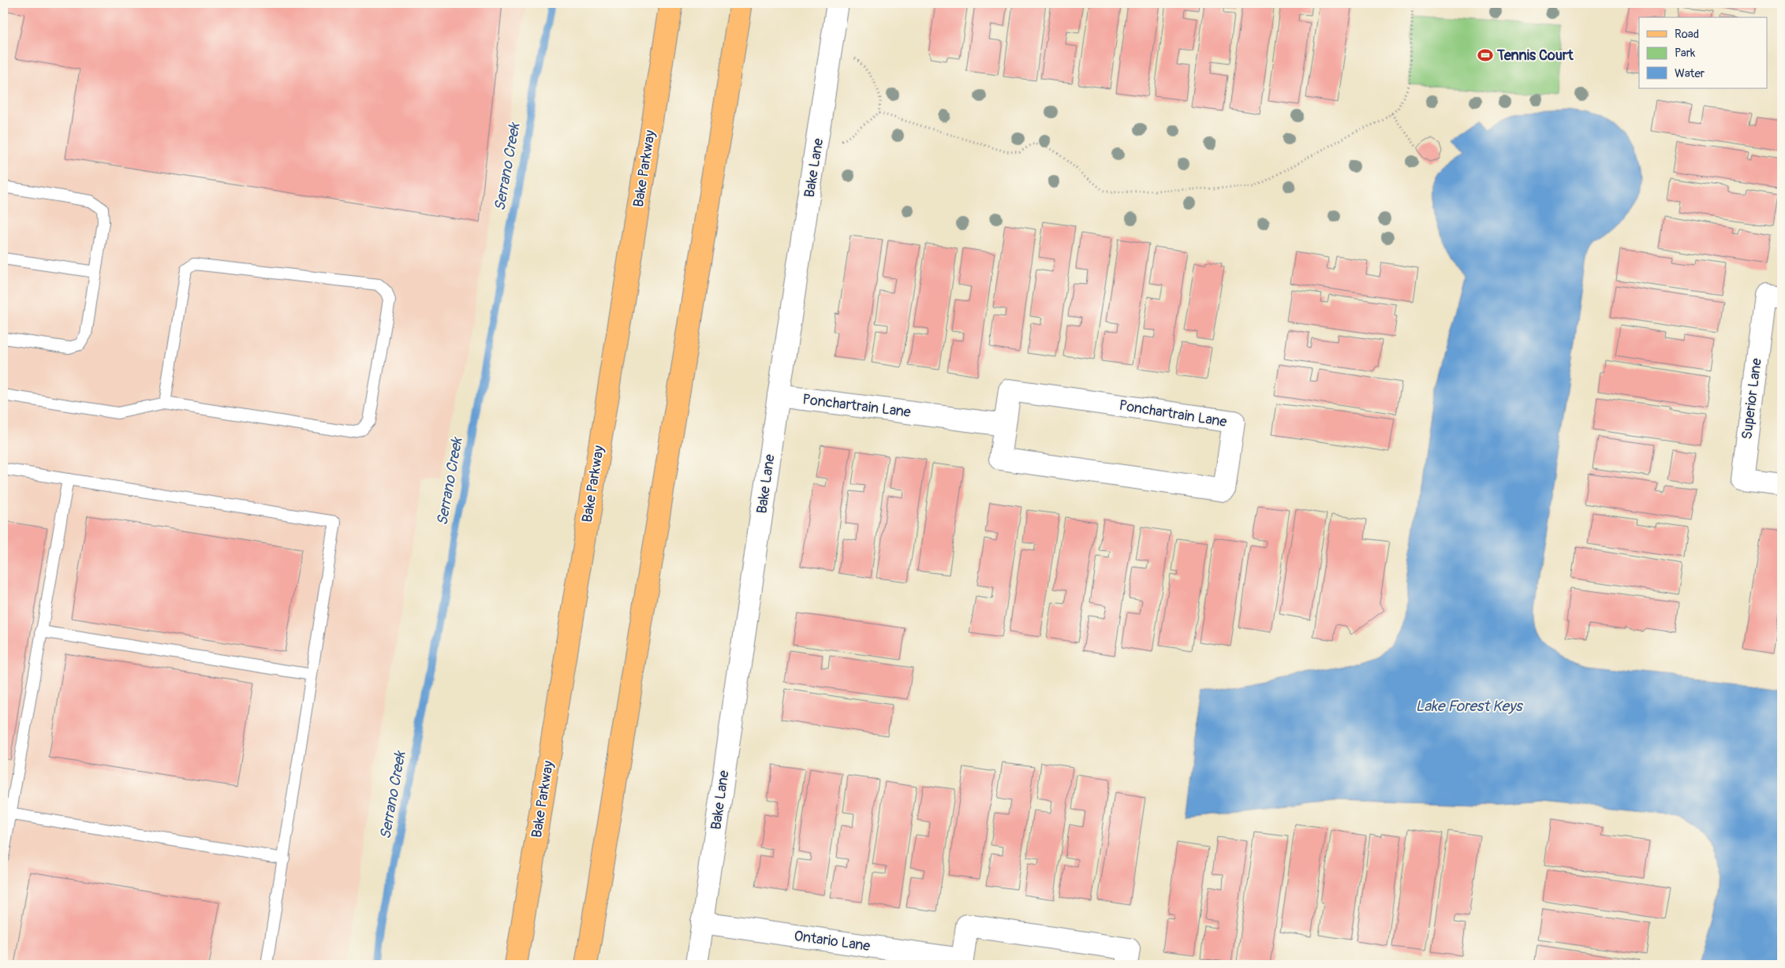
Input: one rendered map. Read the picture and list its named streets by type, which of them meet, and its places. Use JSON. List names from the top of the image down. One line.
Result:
{"streets":{"main road":["Bake Parkway"],"street":["Bake Lane","Superior Lane","Ponchartrain Lane","Ontario Lane"]},"crossings":[["Bake Lane","Ponchartrain Lane"],["Bake Lane","Ontario Lane"]],"water":["Serrano Creek","Lake Forest Keys"],"places":{"sports":["Tennis Court"]},"legend":["Road","Park","Water"]}
